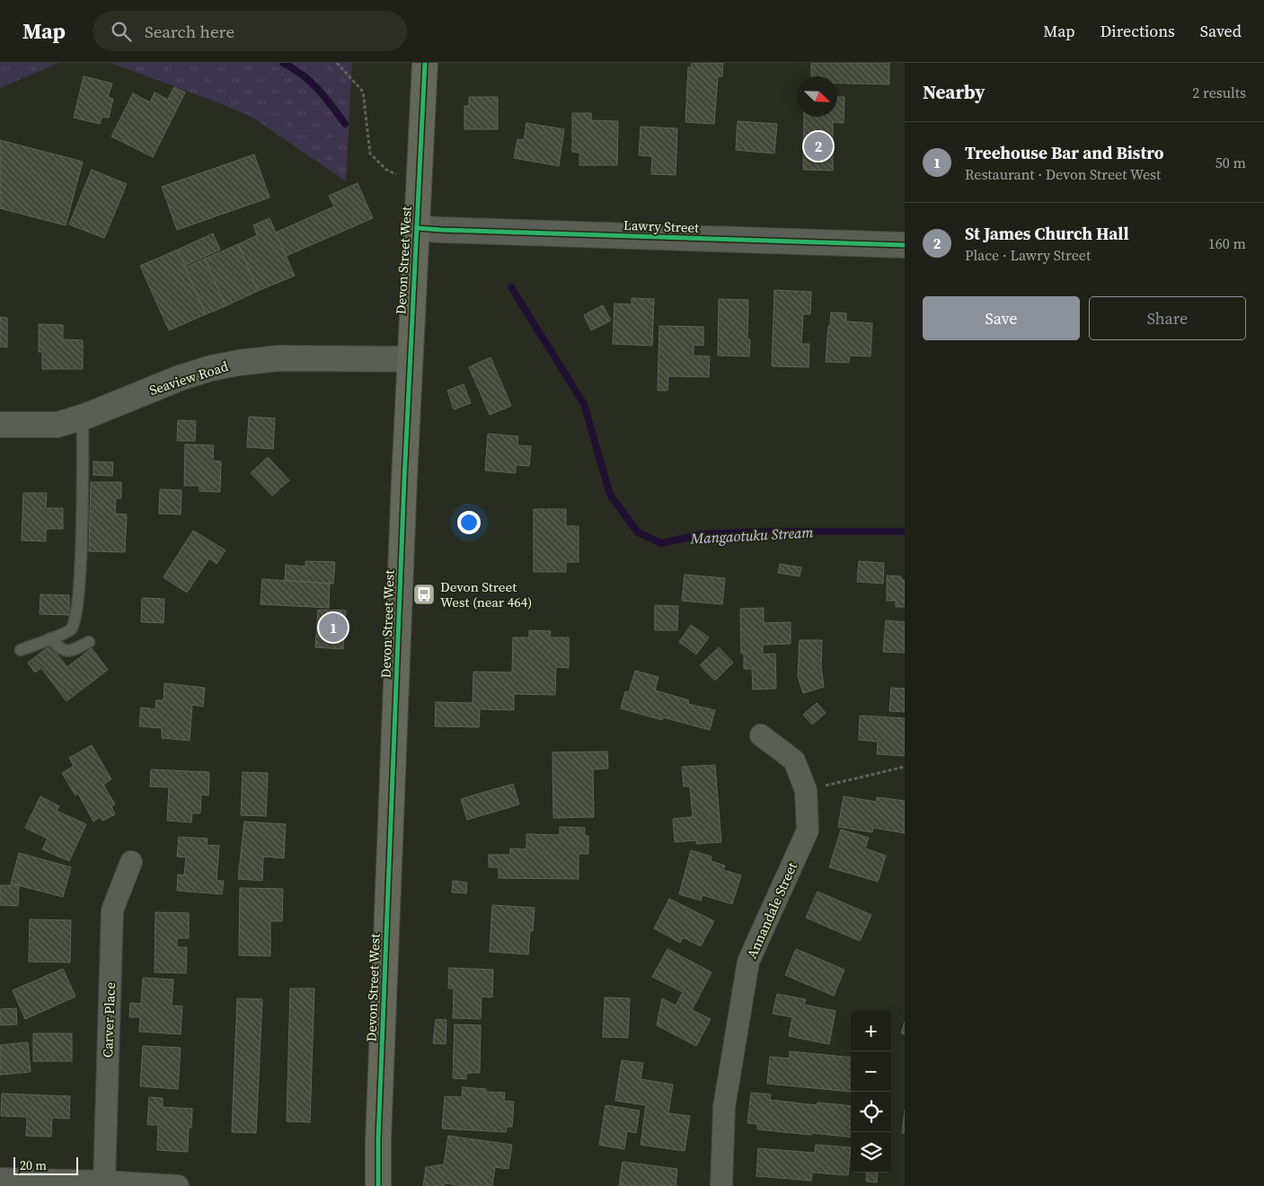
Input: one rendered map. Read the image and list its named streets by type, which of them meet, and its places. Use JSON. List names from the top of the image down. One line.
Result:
{"streets":{"main road":["Devon Street West"],"street":["Lawry Street","Seaview Road","Annandale Street","Carver Place"]},"crossings":[["Lawry Street","Devon Street West"],["Devon Street West","Seaview Road"]],"water":["Mangaotuku Stream"],"places":{"bus stop":["Devon Street West (near 464)"]},"scale_bar":"20 m","north":"bottom right","page":{"header":"Map","search":"Search here","nav":["Map","Directions","Saved"],"heading":["Nearby","2 results"],"list":[{"mark":"1","name":"Treehouse Bar and Bistro","note":"Restaurant · Devon Street West","value":"50 m"},{"mark":"2","name":"St James Church Hall","note":"Place · Lawry Street","value":"160 m"}],"pins":["2","1"],"buttons":["Save","Share"],"map_buttons":["+","−"],"scale":"20 m"}}
